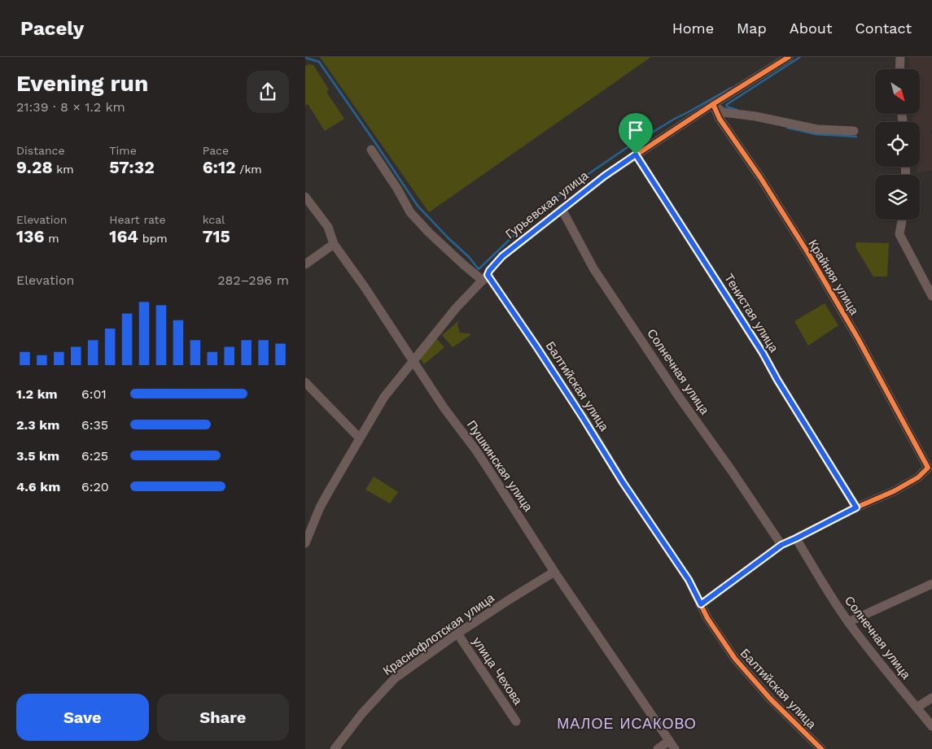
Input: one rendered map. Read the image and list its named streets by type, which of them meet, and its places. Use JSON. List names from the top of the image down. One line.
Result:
{"streets":{"street":["Гурьевская улица","Крайняя улица","Тенистая улица","Солнечная улица","Балтийская улица","Пушкинская улица","Краснофлотская улица","улица Чехова"]},"crossings":[["Гурьевская улица","Крайняя улица"],["Гурьевская улица","Тенистая улица"],["Гурьевская улица","Солнечная улица"],["Гурьевская улица","Балтийская улица"],["Гурьевская улица","Пушкинская улица"],["Крайняя улица","Тенистая улица"],["Пушкинская улица","Краснофлотская улица"],["Краснофлотская улица","улица Чехова"]],"districts":["МАЛОЕ ИСАКОВО"],"north":"bottom right","page":{"header":"Pacely","nav":["Home","Map","About","Contact"],"heading":["Evening run","21:39 · 8 × 1.2 km"],"stats":[["Distance","9.28 km"],["Time","57:32"],["Pace","6:12 /km"],["Elevation","136 m"],["Heart rate","164 bpm"],["kcal","715"]],"chart":["Elevation","282–296 m"],"list":[{"name":"1.2 km","note":"6:01"},{"name":"2.3 km","note":"6:35"},{"name":"3.5 km","note":"6:25"},{"name":"4.6 km","note":"6:20"}],"buttons":["Save","Share"]}}
